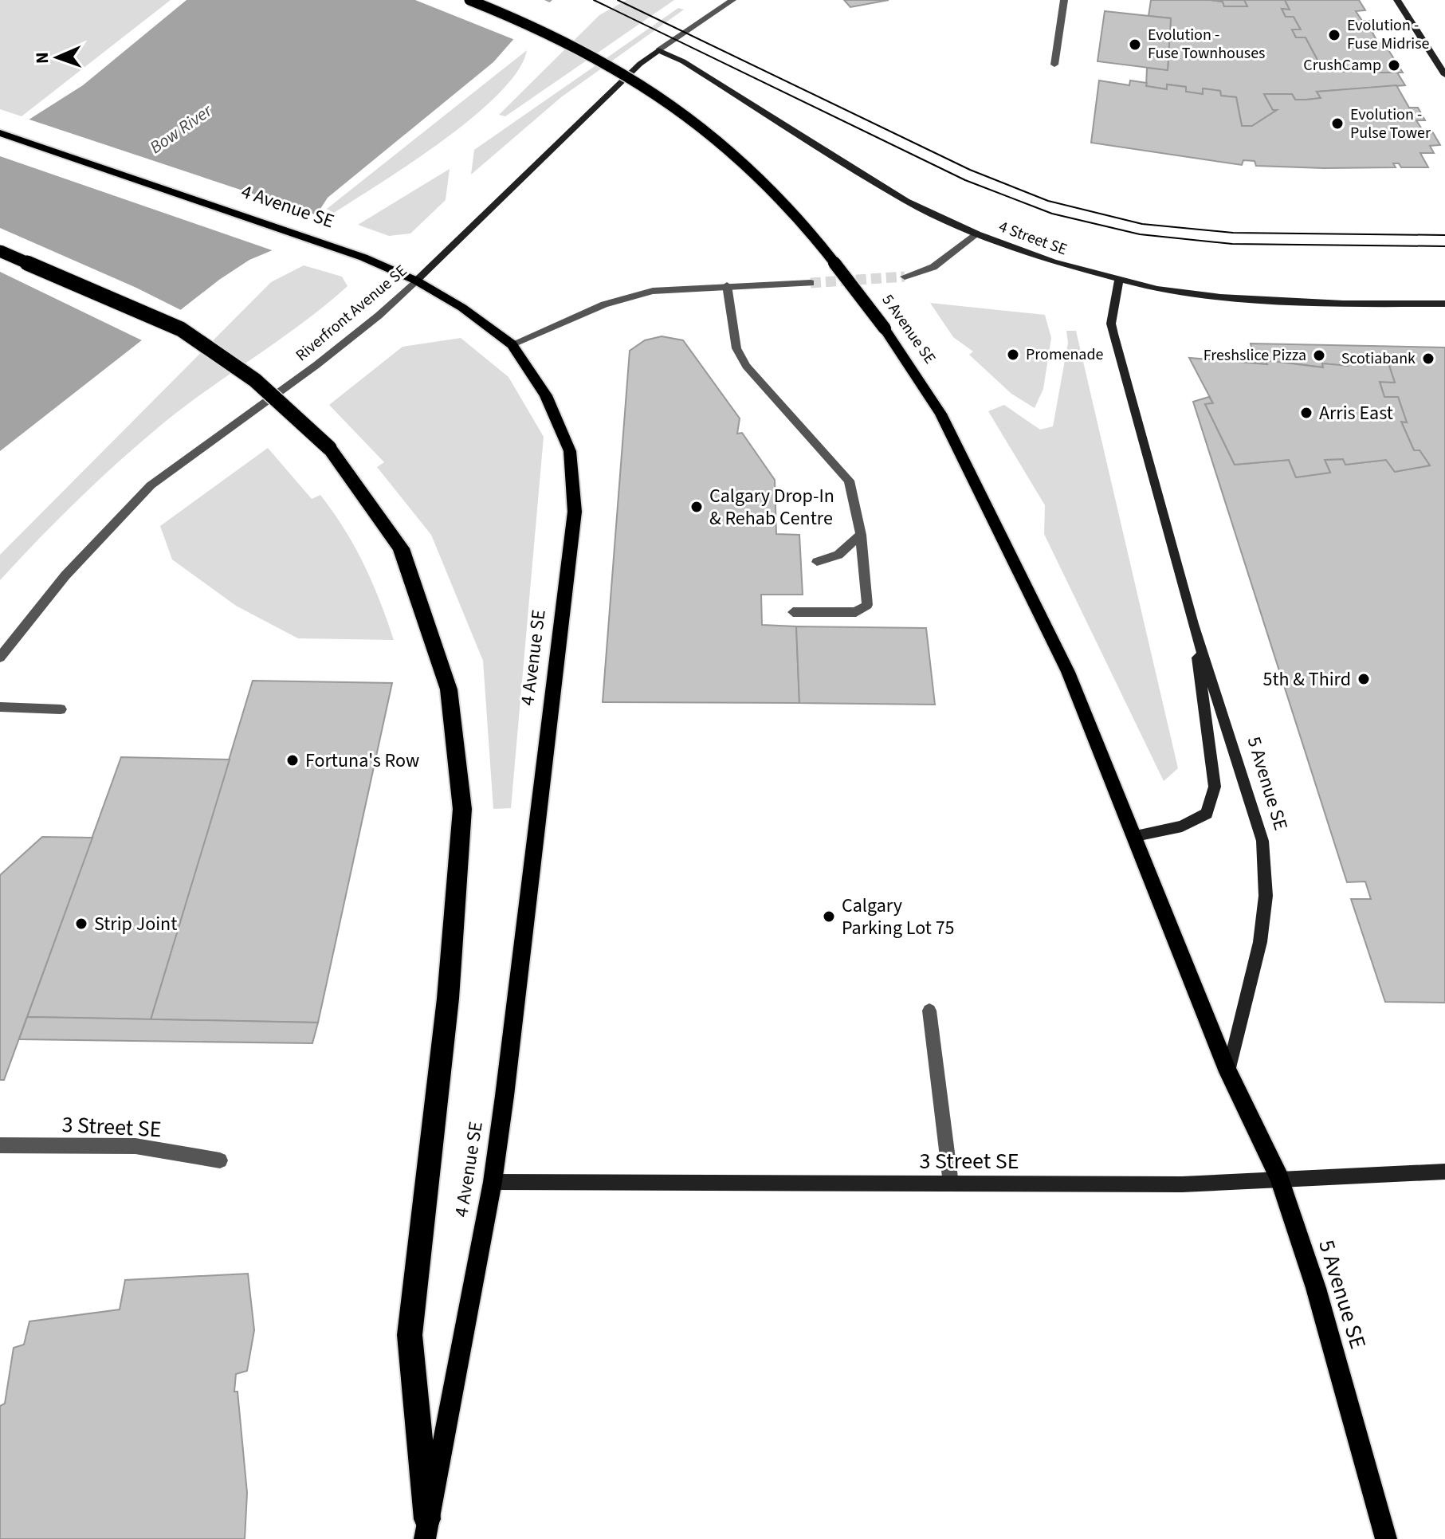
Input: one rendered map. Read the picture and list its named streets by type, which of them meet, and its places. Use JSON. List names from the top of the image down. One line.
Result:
{"streets":{"main road":["4 Avenue SE","5 Avenue SE"],"street":["4 Street SE","Riverfront Avenue SE","3 Street SE"]},"crossings":[["4 Avenue SE","Riverfront Avenue SE"],["4 Avenue SE","3 Street SE"],["4 Street SE","Riverfront Avenue SE"],["4 Street SE","5 Avenue SE"],["5 Avenue SE","3 Street SE"]],"water":["Bow River"],"places":["Evolution - Fuse Midrise","Evolution - Fuse Townhouses","CrushCamp","Evolution - Pulse Tower","Promenade","Freshslice Pizza","Scotiabank","Arris East","Calgary Drop-In & Rehab Centre","5th & Third","Fortuna's Row","Calgary Parking Lot 75","Strip Joint"],"north":"left"}
